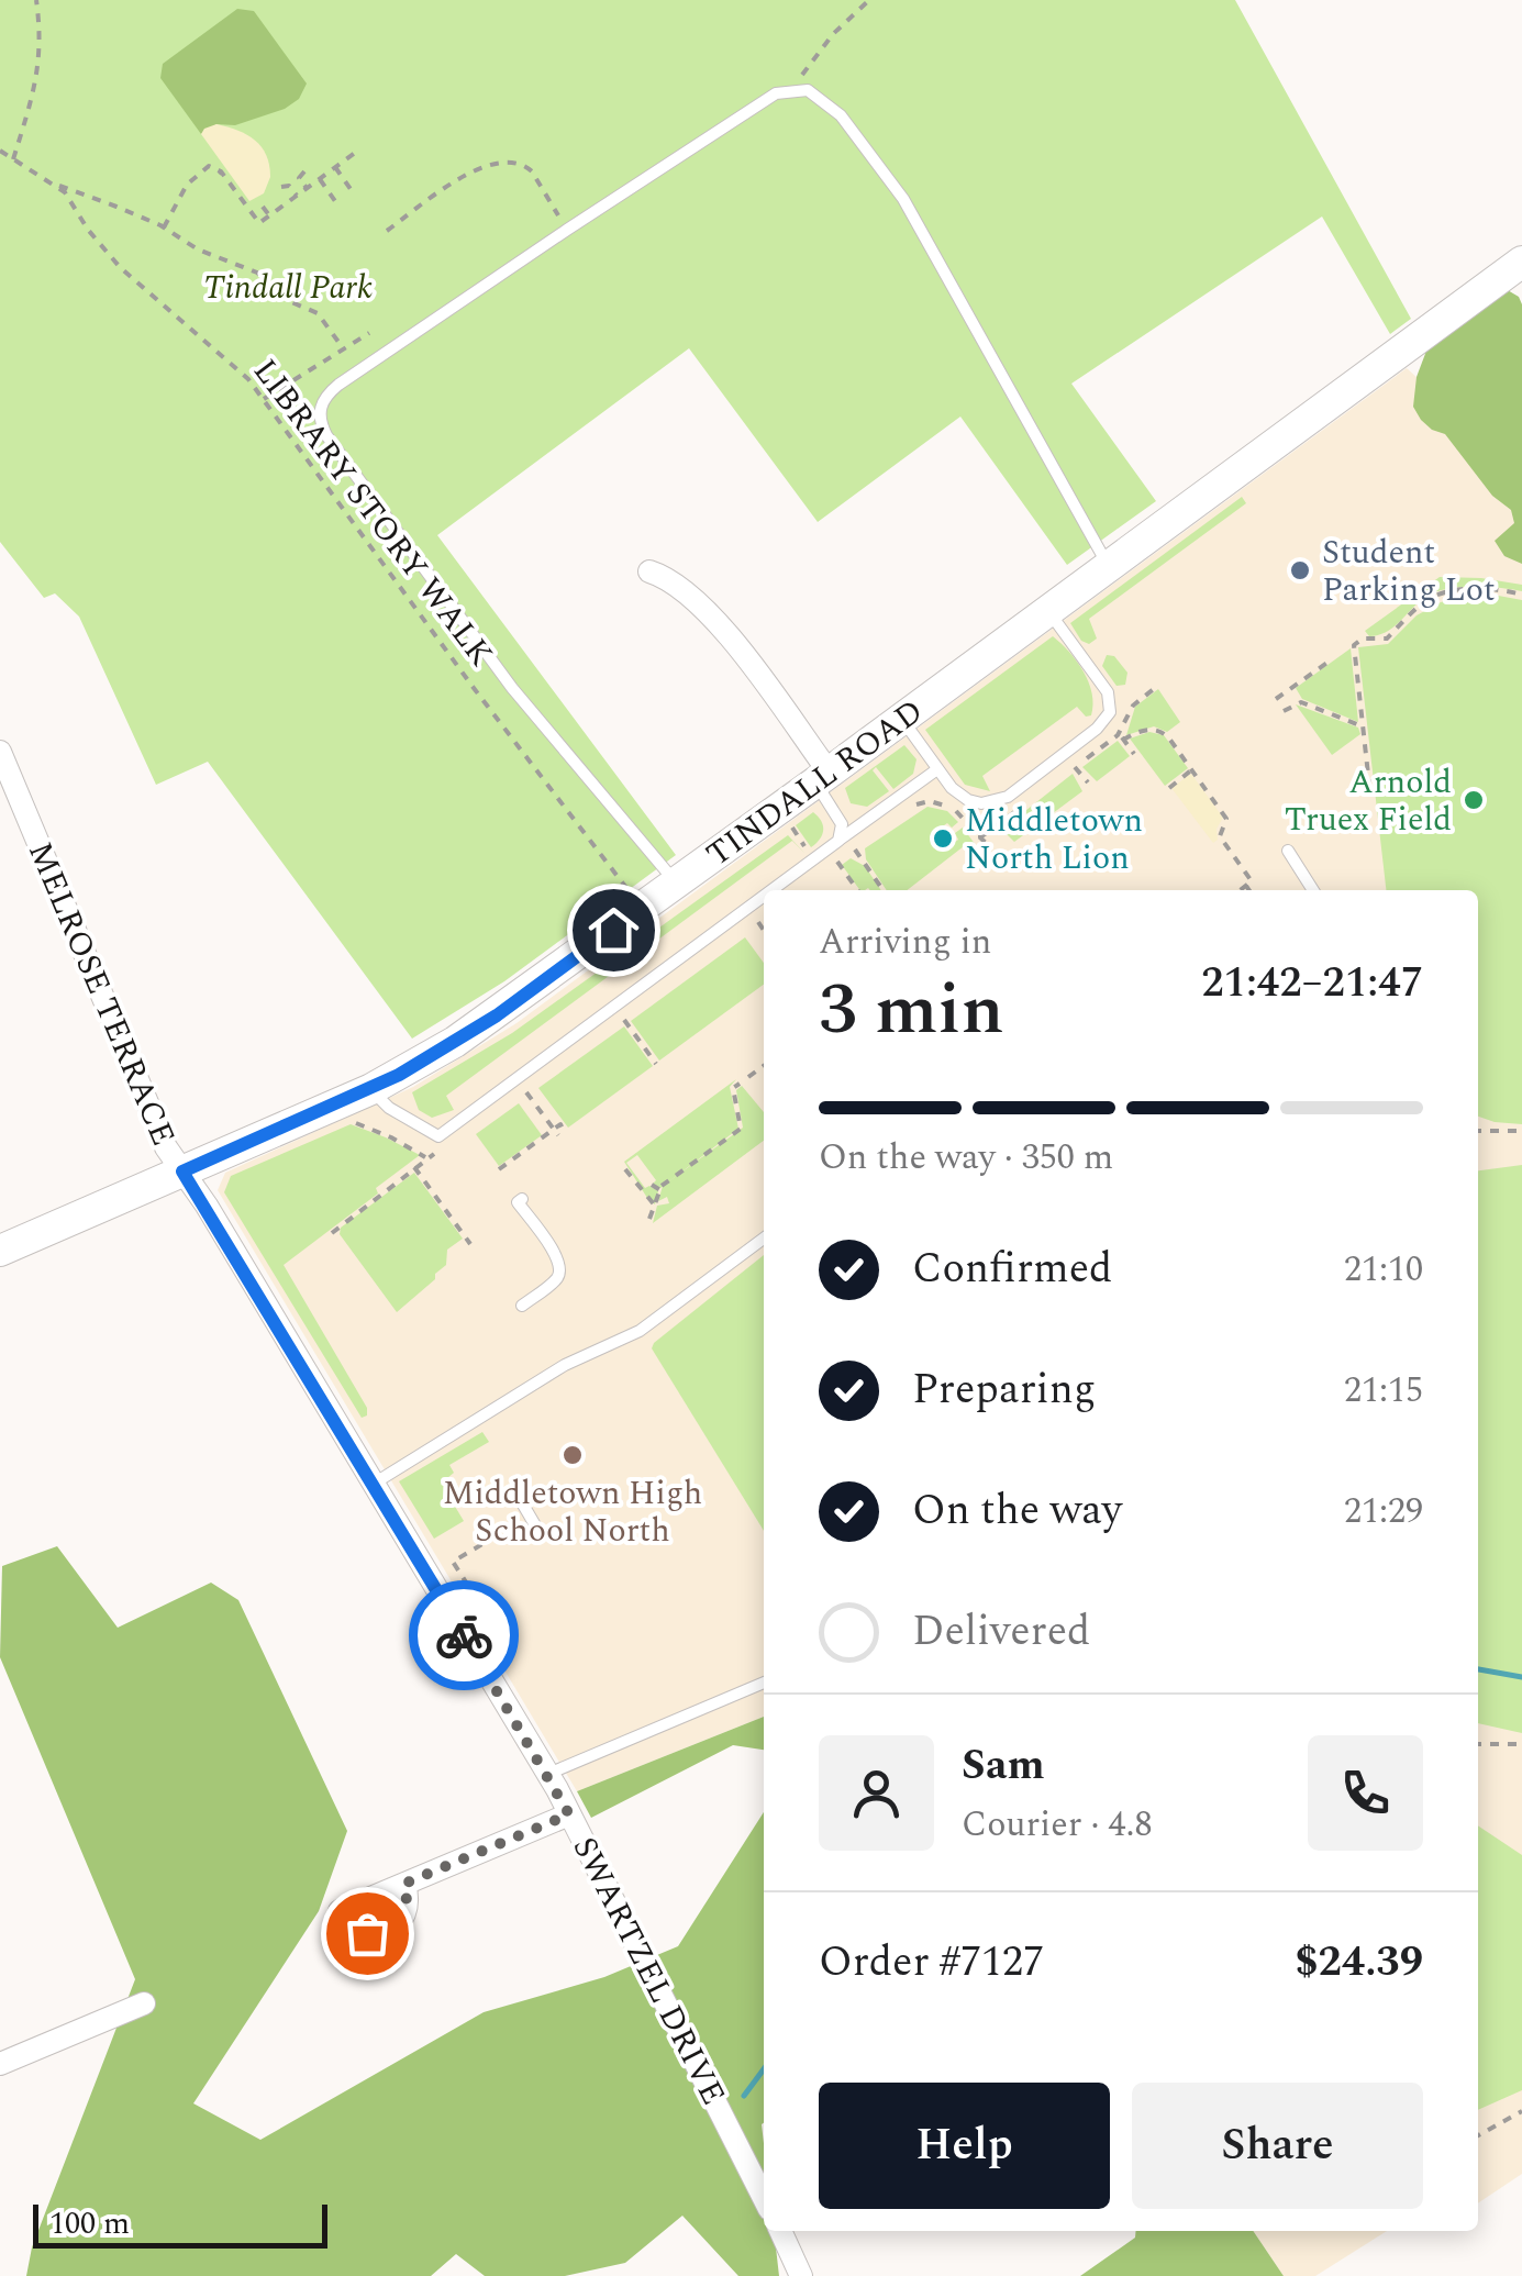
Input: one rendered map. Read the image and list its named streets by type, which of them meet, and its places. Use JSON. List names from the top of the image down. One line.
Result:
{"streets":{"street":["TINDALL ROAD","MELROSE TERRACE","SWARTZEL DRIVE"],"path":["LIBRARY STORY WALK"]},"crossings":[["TINDALL ROAD","MELROSE TERRACE"],["TINDALL ROAD","SWARTZEL DRIVE"],["MELROSE TERRACE","SWARTZEL DRIVE"]],"parks":["Tindall Park"],"places":["Student Parking Lot","Arnold Truex Field","Middletown North Lion","Middletown High School North"],"scale_bar":"100 m","page":{"heading":["3 min","Arriving in","21:42–21:47"],"panel":["Sam","Courier · 4.8","Order #7127","$24.39"],"bar":"On the way · 350 m","list":[["Confirmed","21:10"],["Preparing","21:15"],["On the way","21:29"],"Delivered"],"buttons":["Help","Share"],"scale":"100 m"}}
